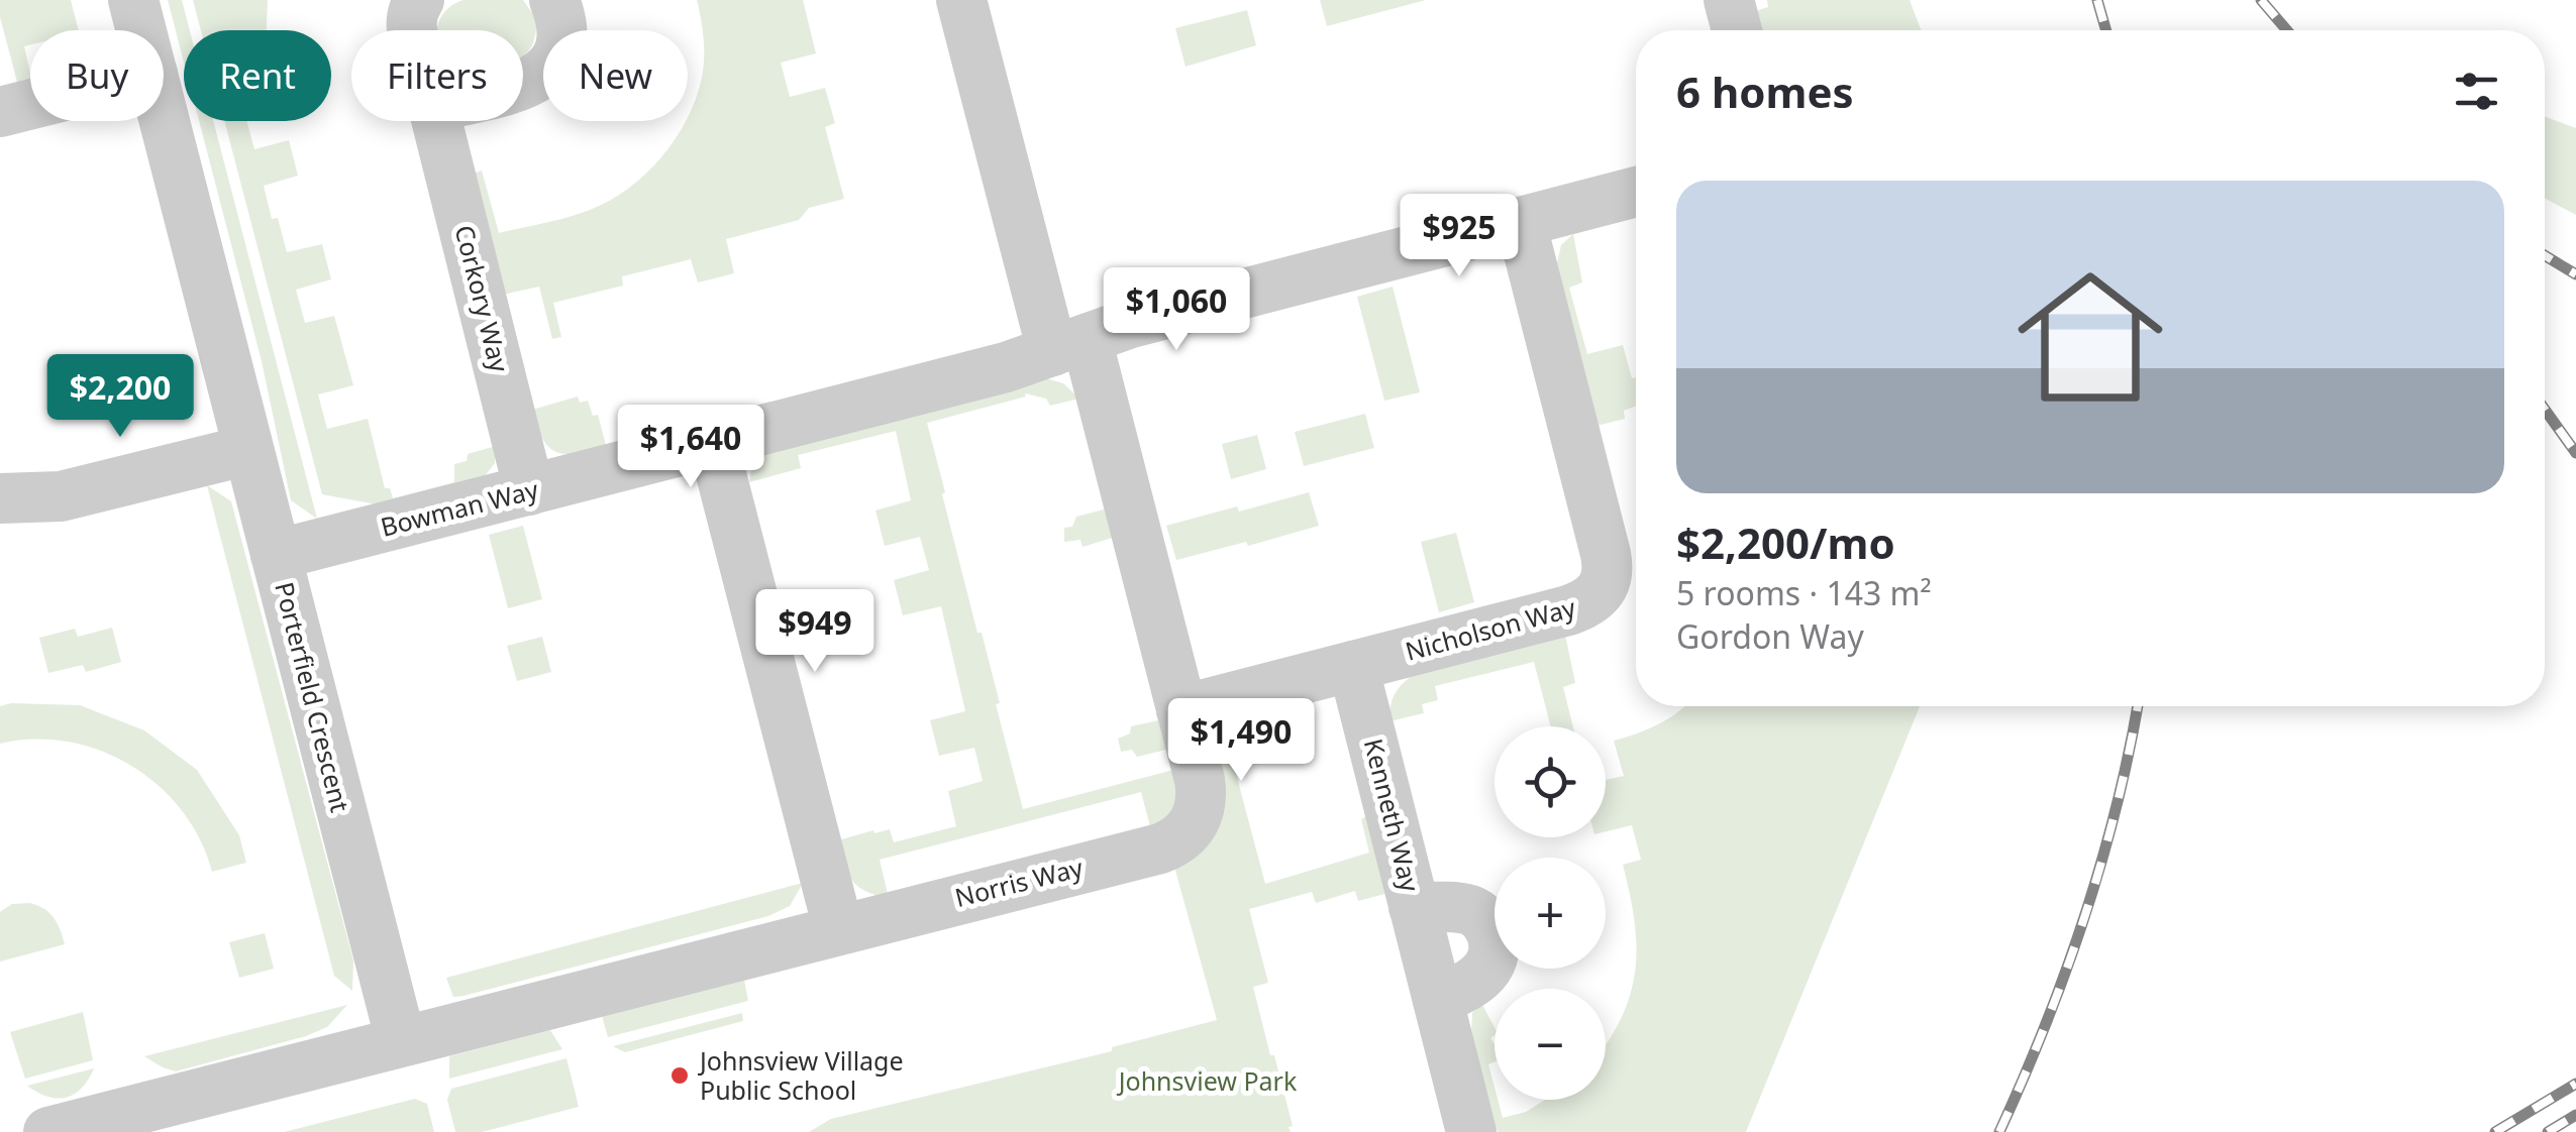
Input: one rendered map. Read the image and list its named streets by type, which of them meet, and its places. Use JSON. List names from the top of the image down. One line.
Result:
{"streets":{"street":["Corkory Way","Bowman Way","Nicholson Way","Porterfield Crescent","Kenneth Way","Norris Way"]},"crossings":[["Corkory Way","Bowman Way"],["Bowman Way","Nicholson Way"],["Bowman Way","Porterfield Crescent"],["Bowman Way","Norris Way"],["Nicholson Way","Kenneth Way"],["Nicholson Way","Norris Way"],["Porterfield Crescent","Norris Way"]],"parks":["Johnsview Park"],"places":["Johnsview Village Public School"],"page":{"chip":["Buy","Rent","Filters","New"],"heading":"6 homes","list":[{"name":"$2,200/mo","note":"5 rooms · 143 m² · Gordon Way"}],"price":["$925","$1,060","$2,200","$1,640","$949","$1,490"],"map_buttons":["+","−"]}}
